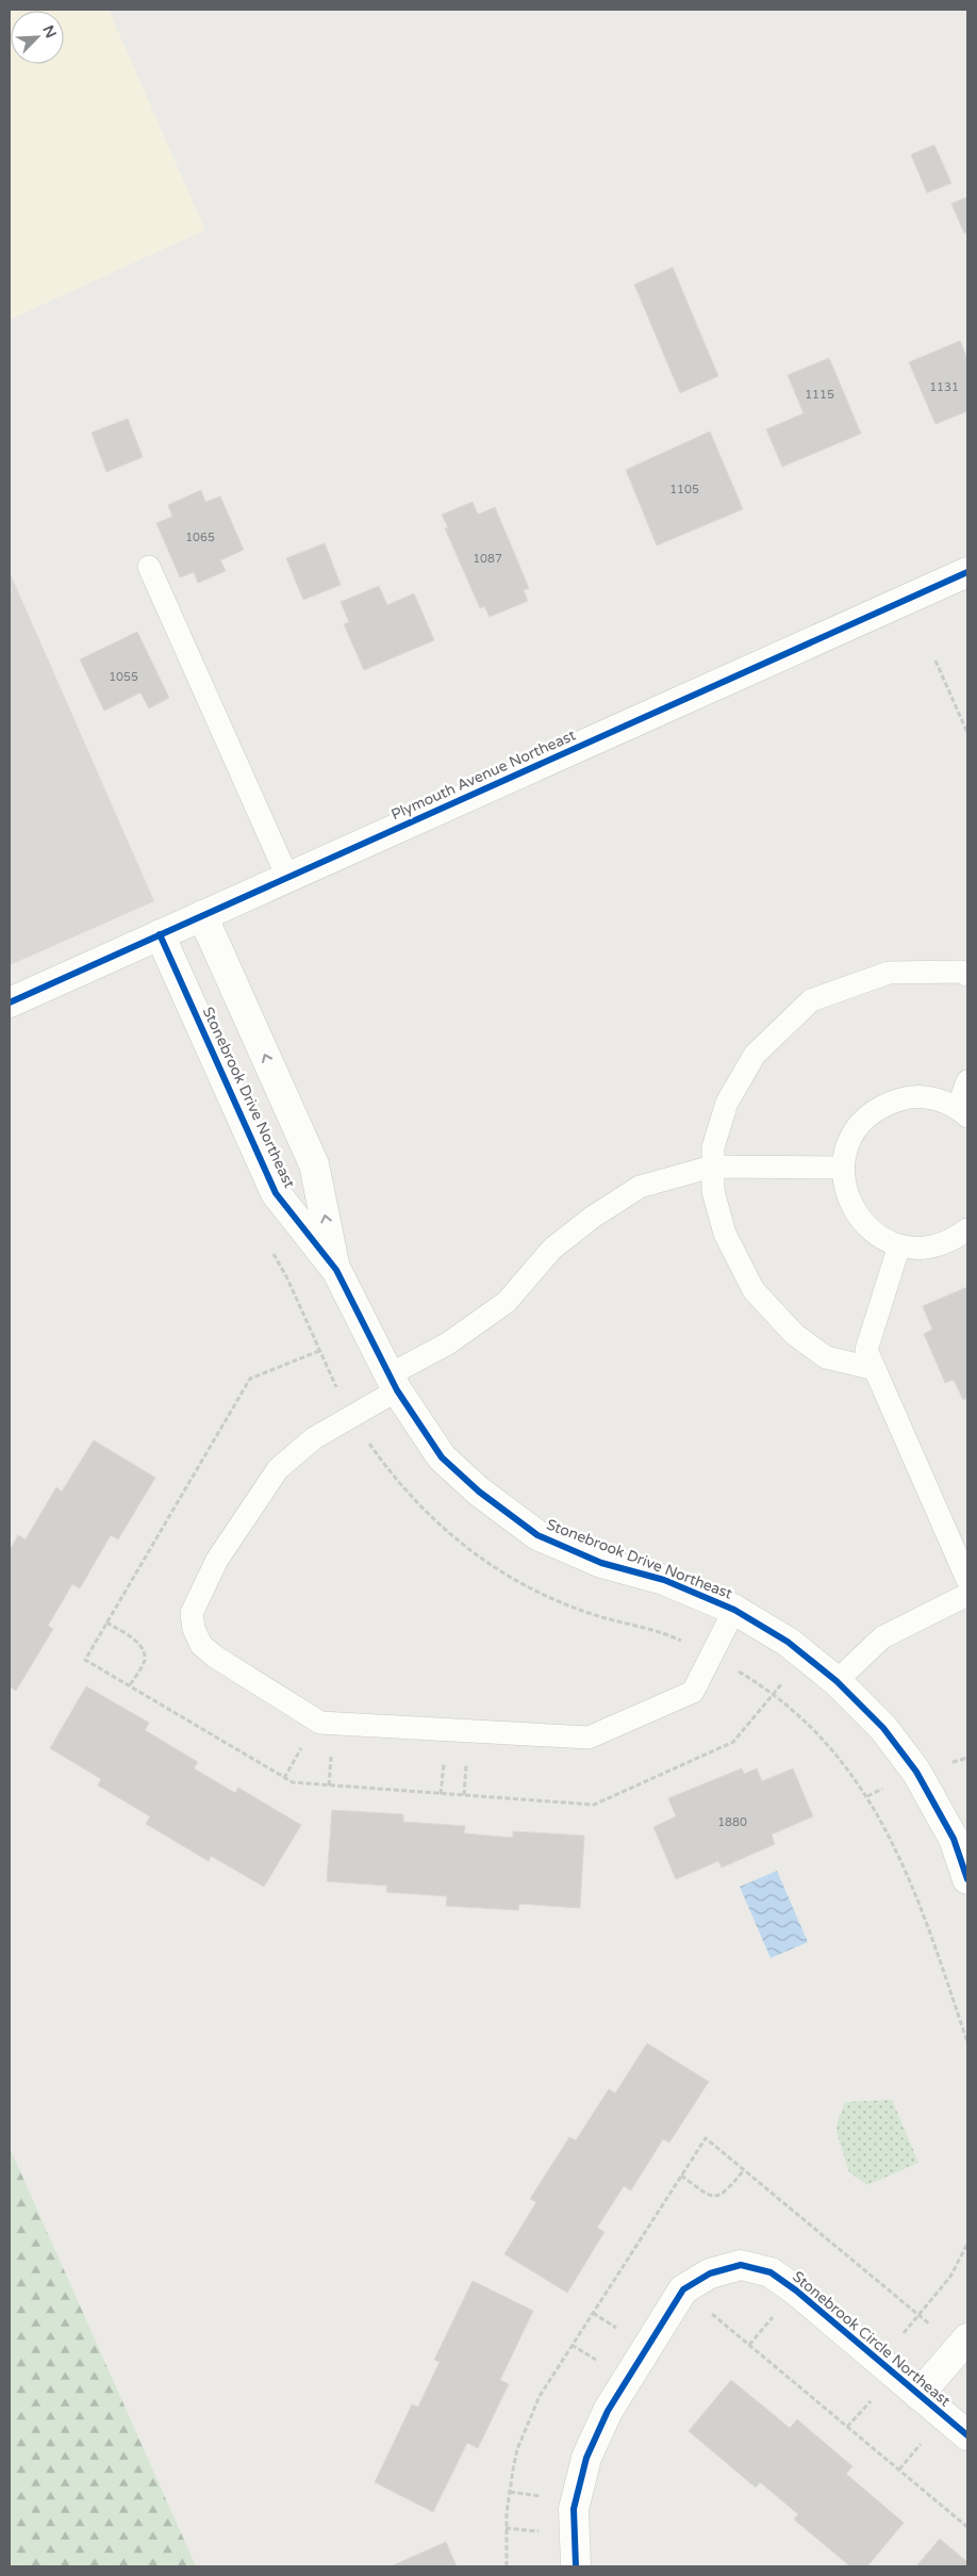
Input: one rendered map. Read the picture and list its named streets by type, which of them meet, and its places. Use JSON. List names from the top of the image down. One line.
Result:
{"streets":{"street":["Plymouth Avenue Northeast","Stonebrook Drive Northeast","Stonebrook Circle Northeast"]},"crossings":[["Plymouth Avenue Northeast","Stonebrook Drive Northeast"]],"house_numbers":["1131","1115","1105","1065","1087","1055","1880"],"north":"top right"}
